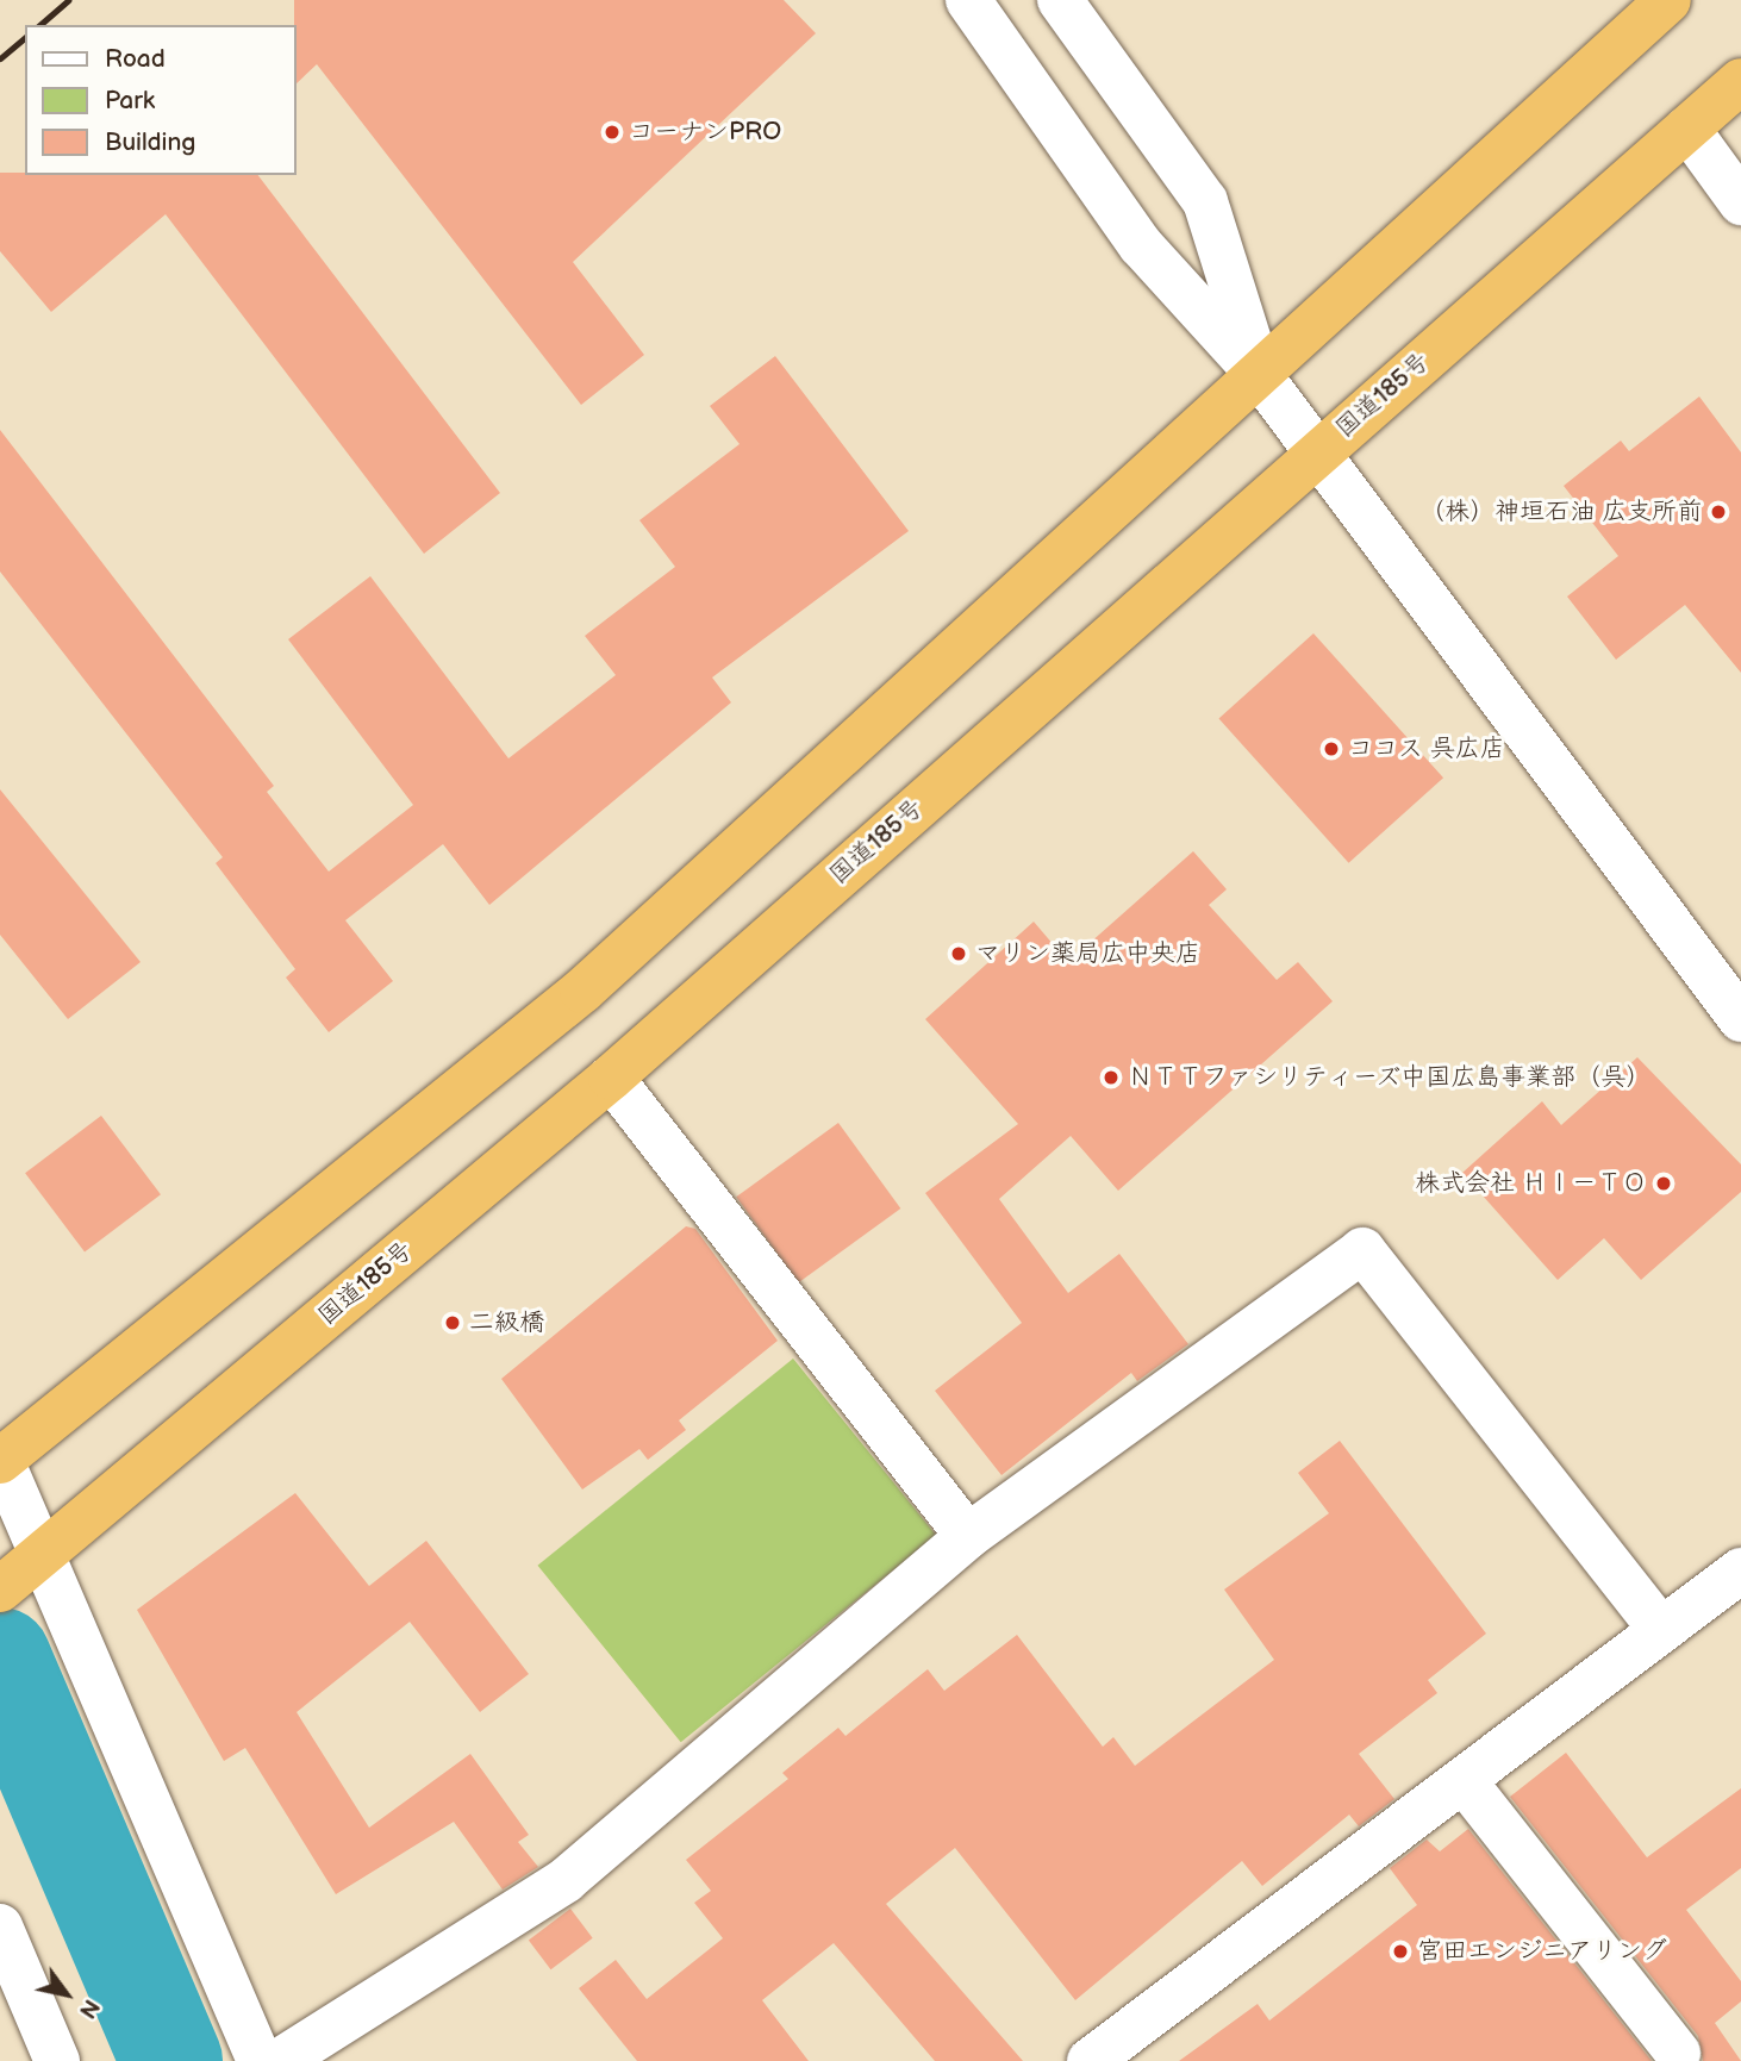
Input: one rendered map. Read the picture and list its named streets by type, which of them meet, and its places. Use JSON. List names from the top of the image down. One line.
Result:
{"streets":{"highway":["国道185号"]},"places":["コーナンPRO","（株）神垣石油 広支所前","ココス 呉広店","マリン薬局広中央店","ＮＴＴファシリティーズ中国広島事業部（呉）","株式会社 ＨＩ－ＴＯ","二級橋","宮田エンジニアリング"],"legend":["Road","Park","Building"],"north":"bottom right"}
